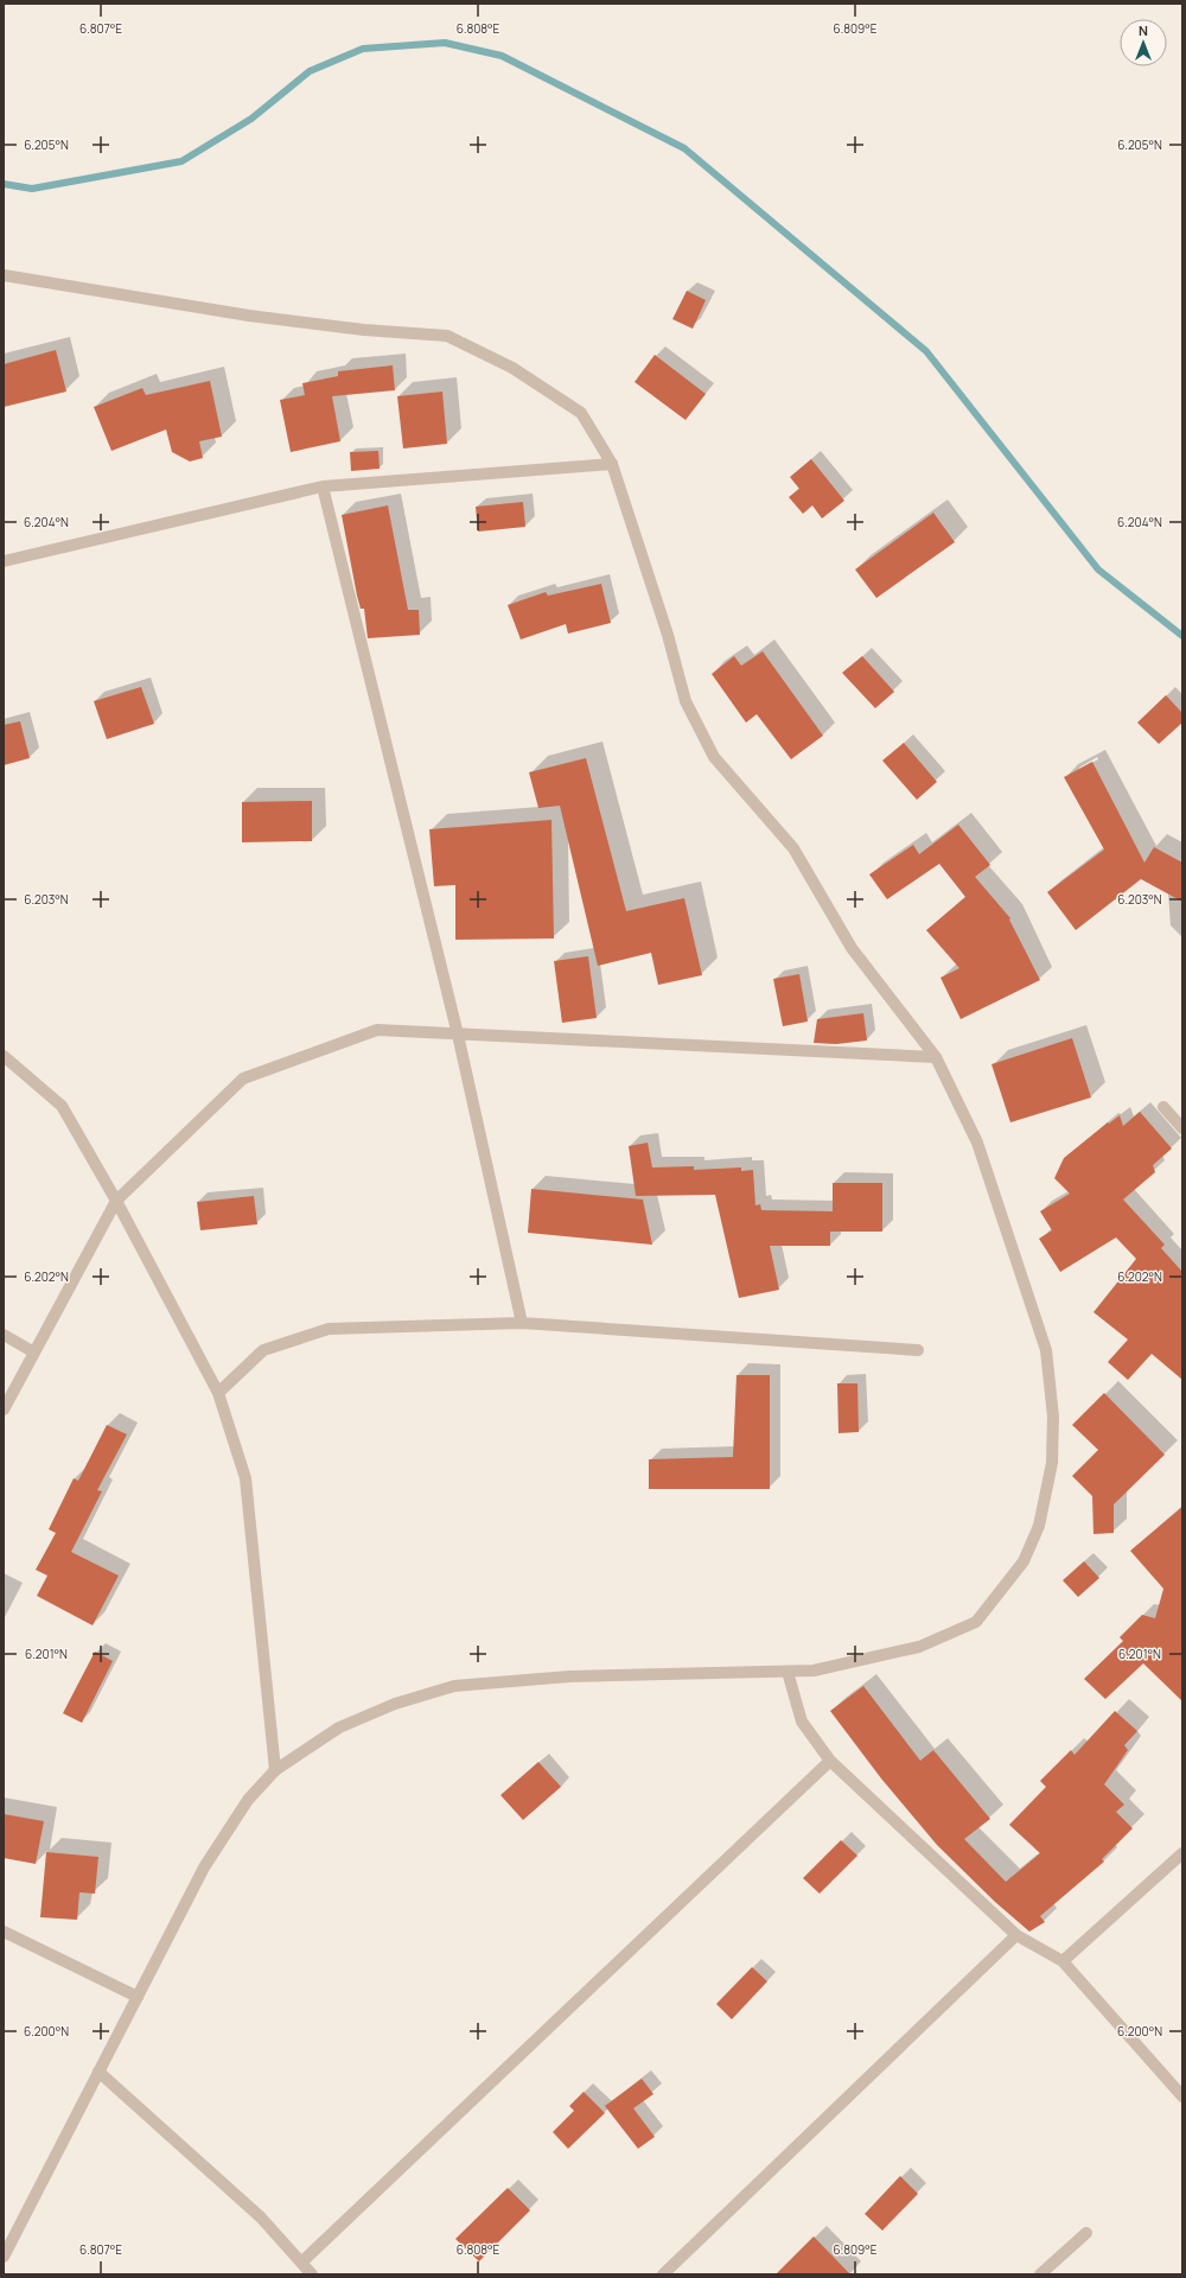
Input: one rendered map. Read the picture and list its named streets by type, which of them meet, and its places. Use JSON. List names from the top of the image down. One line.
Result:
{"north":"top","coordinates":["6.807°E","6.808°E","6.809°E","6.205°N","6.204°N","6.203°N","6.202°N","6.201°N","6.200°N"]}
